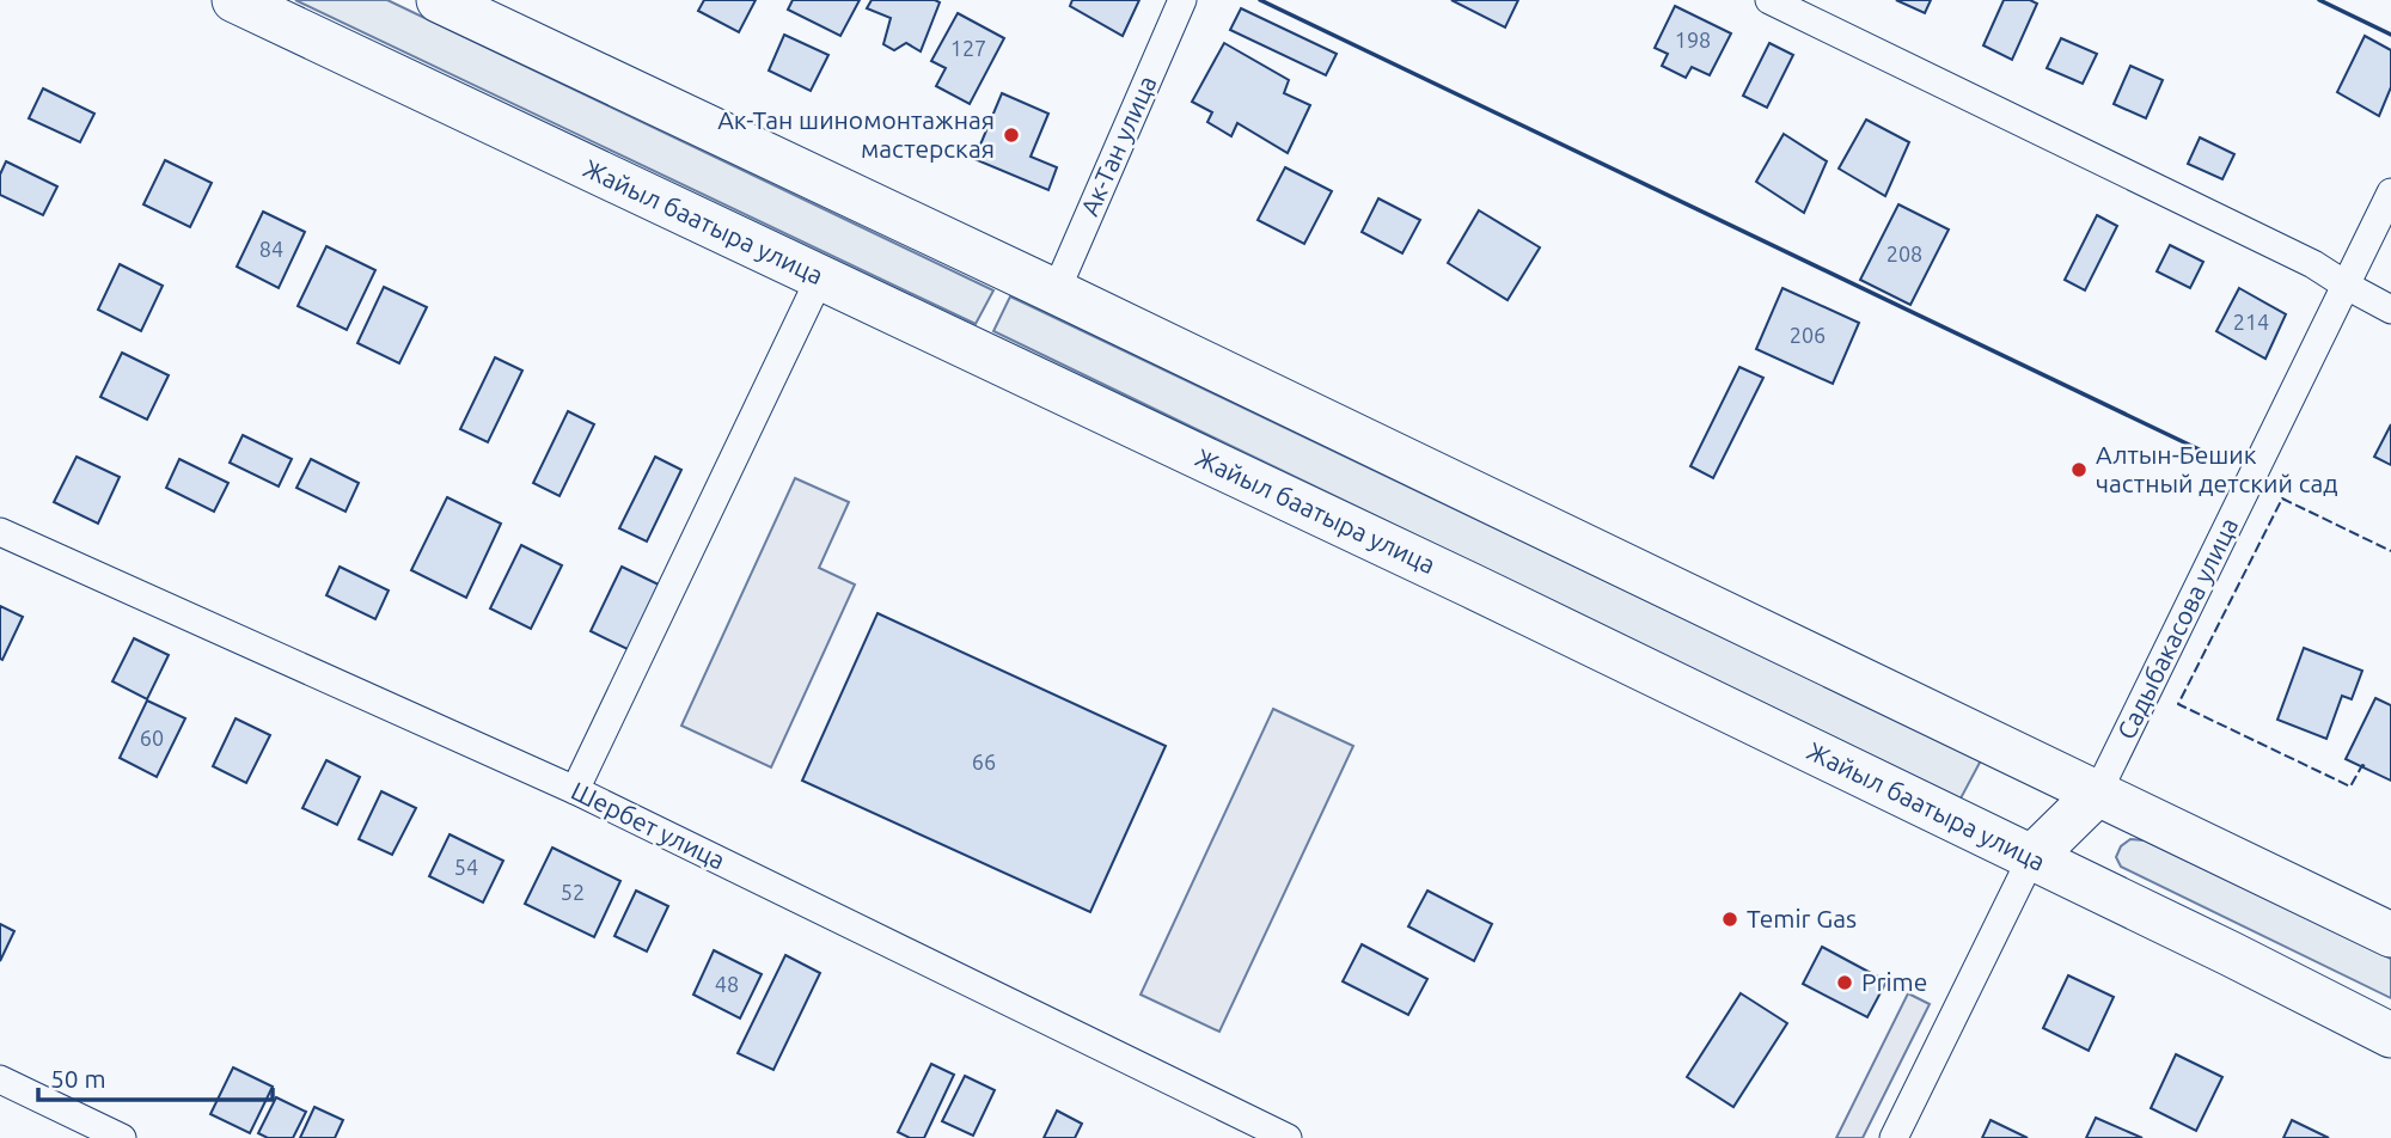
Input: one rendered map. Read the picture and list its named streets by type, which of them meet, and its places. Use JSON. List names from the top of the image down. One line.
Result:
{"streets":{"main road":["Жайыл баатыра улица"],"street":["Ак-Тан улица","Садыбакасова улица","Шербет улица"]},"places":["Ак-Тан шиномонтажная мастерская","Алтын-Бешик частный детский сад","Temir Gas","Prime"],"house_numbers":["198","127","84","208","214","206","60","66","54","52","48"],"scale_bar":"50 m"}
